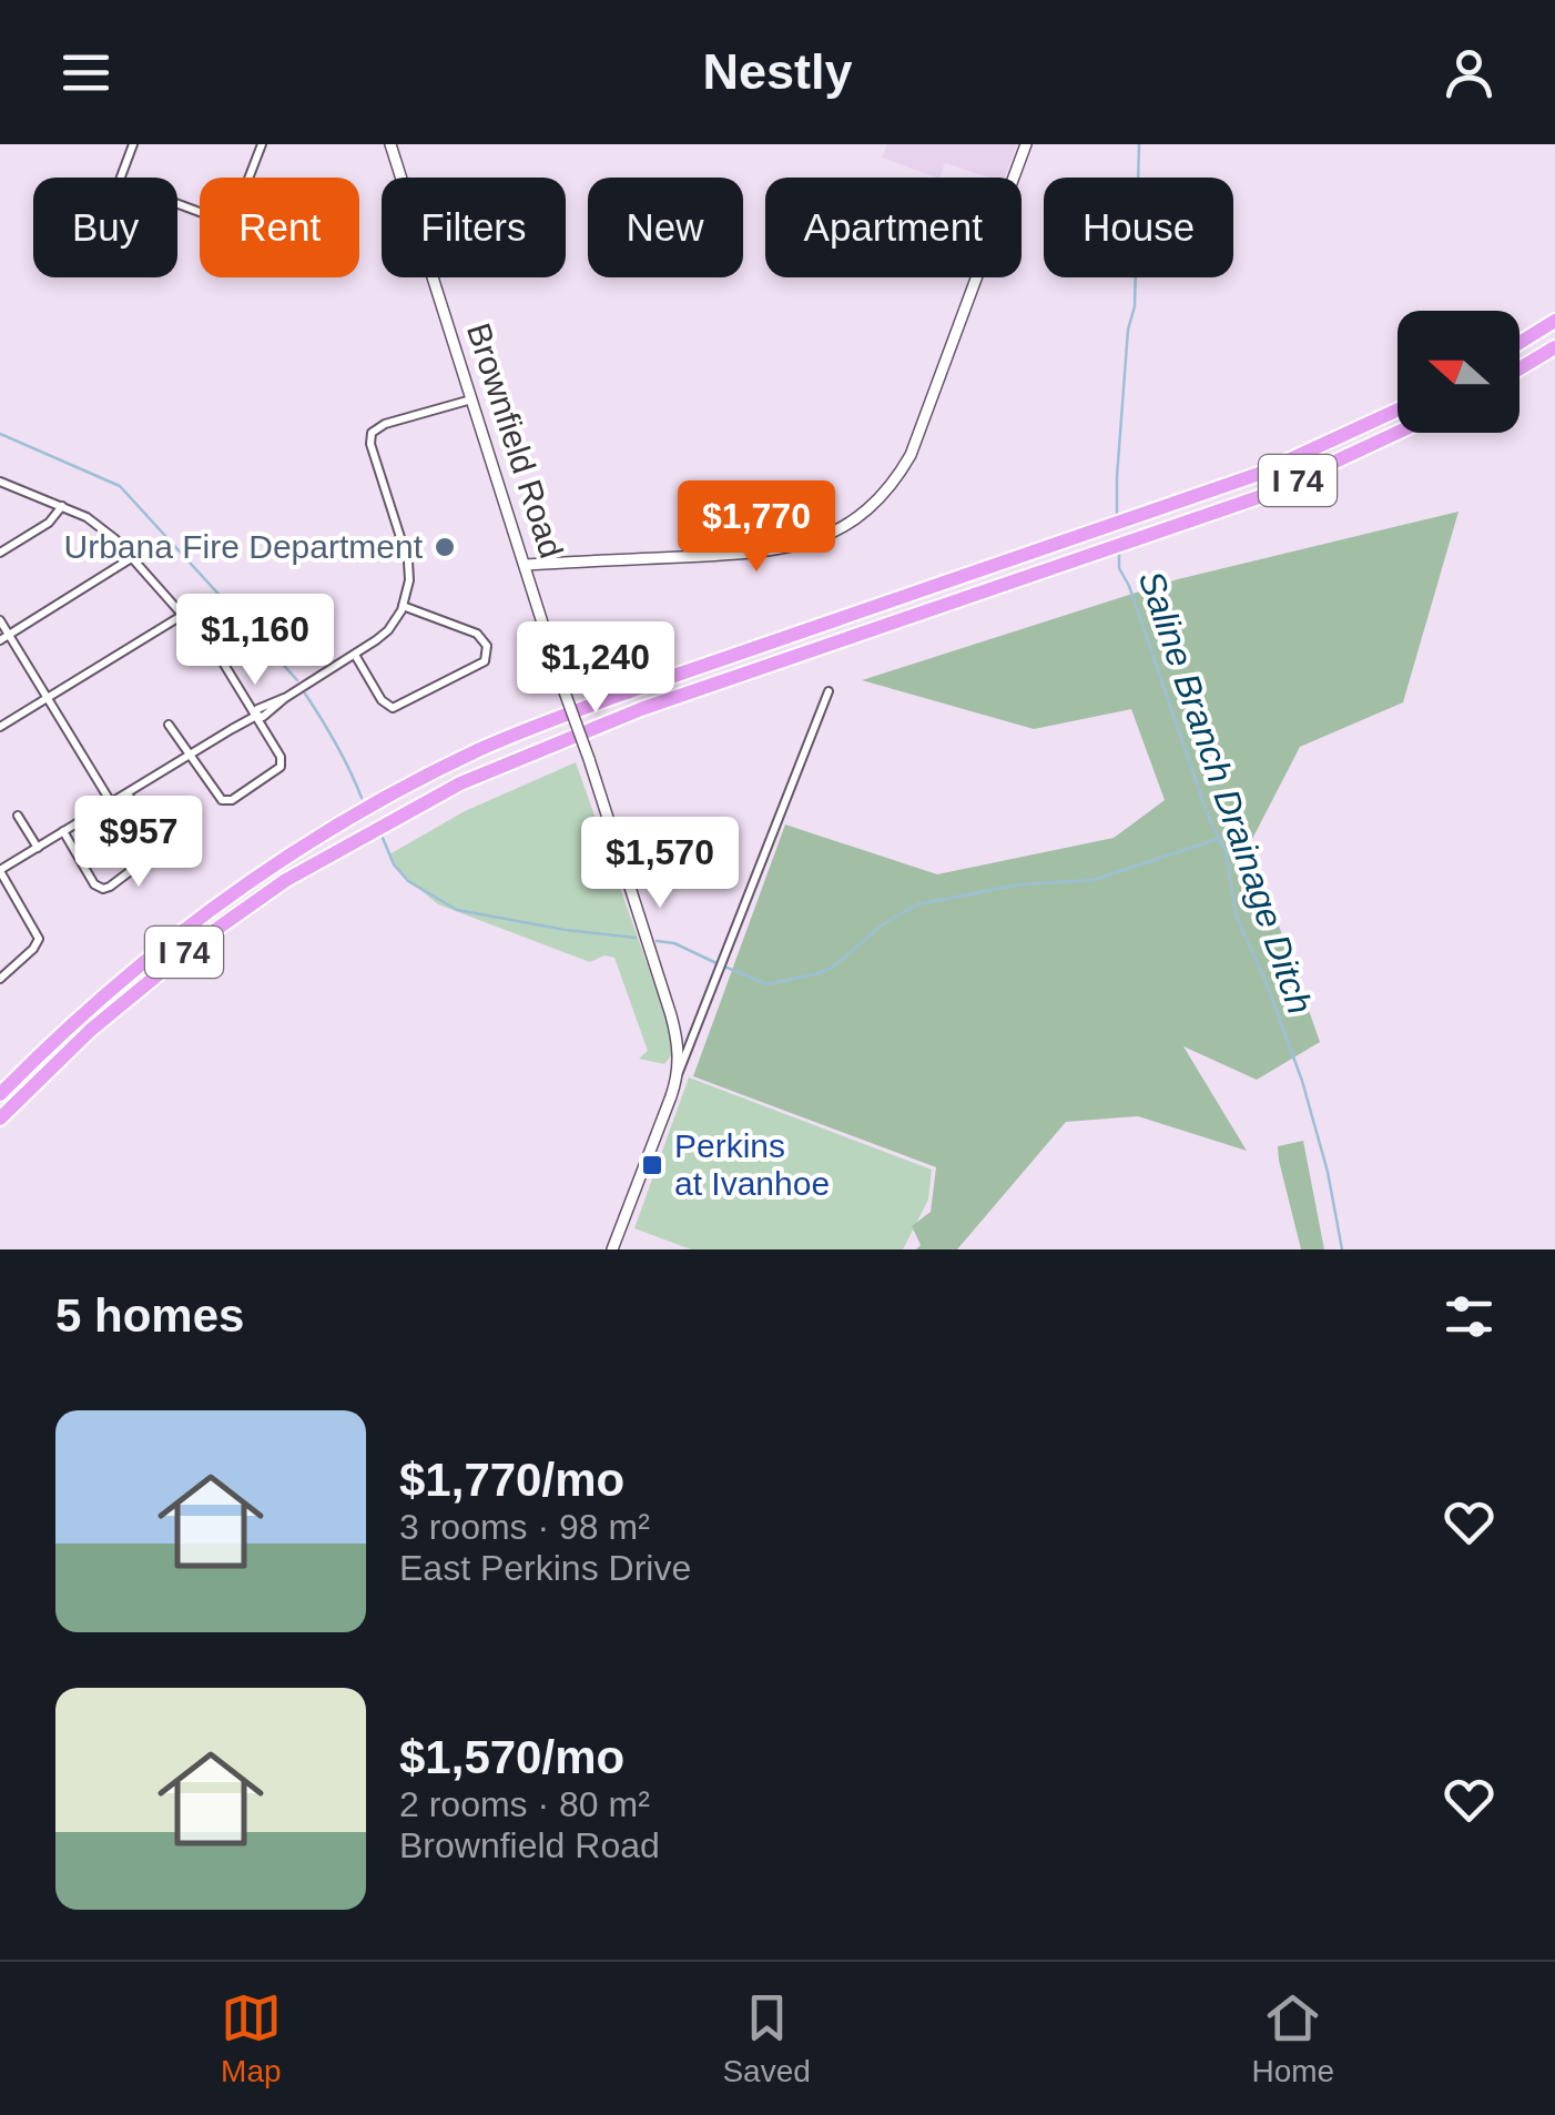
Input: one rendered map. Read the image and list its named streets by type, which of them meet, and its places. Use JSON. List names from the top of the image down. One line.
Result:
{"streets":{"highway":["I 74"],"street":["Brownfield Road"]},"water":["Saline Branch Drainage Ditch"],"places":{"other":["Urbana Fire Department"],"transit":["Perkins at Ivanhoe"]},"north":"left","page":{"header":"Nestly","chip":["Buy","Rent","Filters","New","Apartment","House"],"price":["$1,770","$1,160","$1,240","$957","$1,570"],"heading":"5 homes","list":[{"name":"$1,770/mo","note":"3 rooms · 98 m² · East Perkins Drive"},{"name":"$1,570/mo","note":"2 rooms · 80 m² · Brownfield Road"}],"tabs":["Map","Saved","Home"]}}
